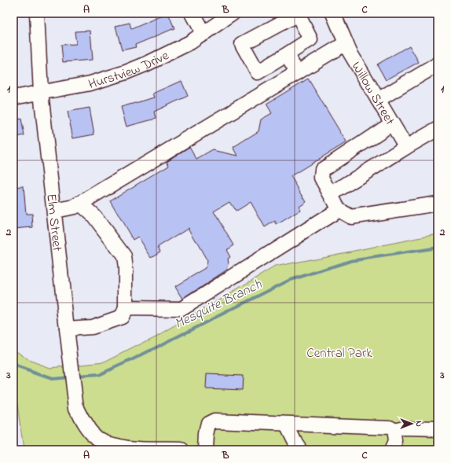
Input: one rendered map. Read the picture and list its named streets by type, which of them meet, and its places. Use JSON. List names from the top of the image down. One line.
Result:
{"streets":{"street":["Hurstview Drive","Willow Street","Elm Street"]},"crossings":[["Hurstview Drive","Elm Street"]],"water":["Mesquite Branch"],"parks":["Central Park"],"north":"right","grid":{"columns":["A","B","C"],"rows":["1","2","3"]}}
